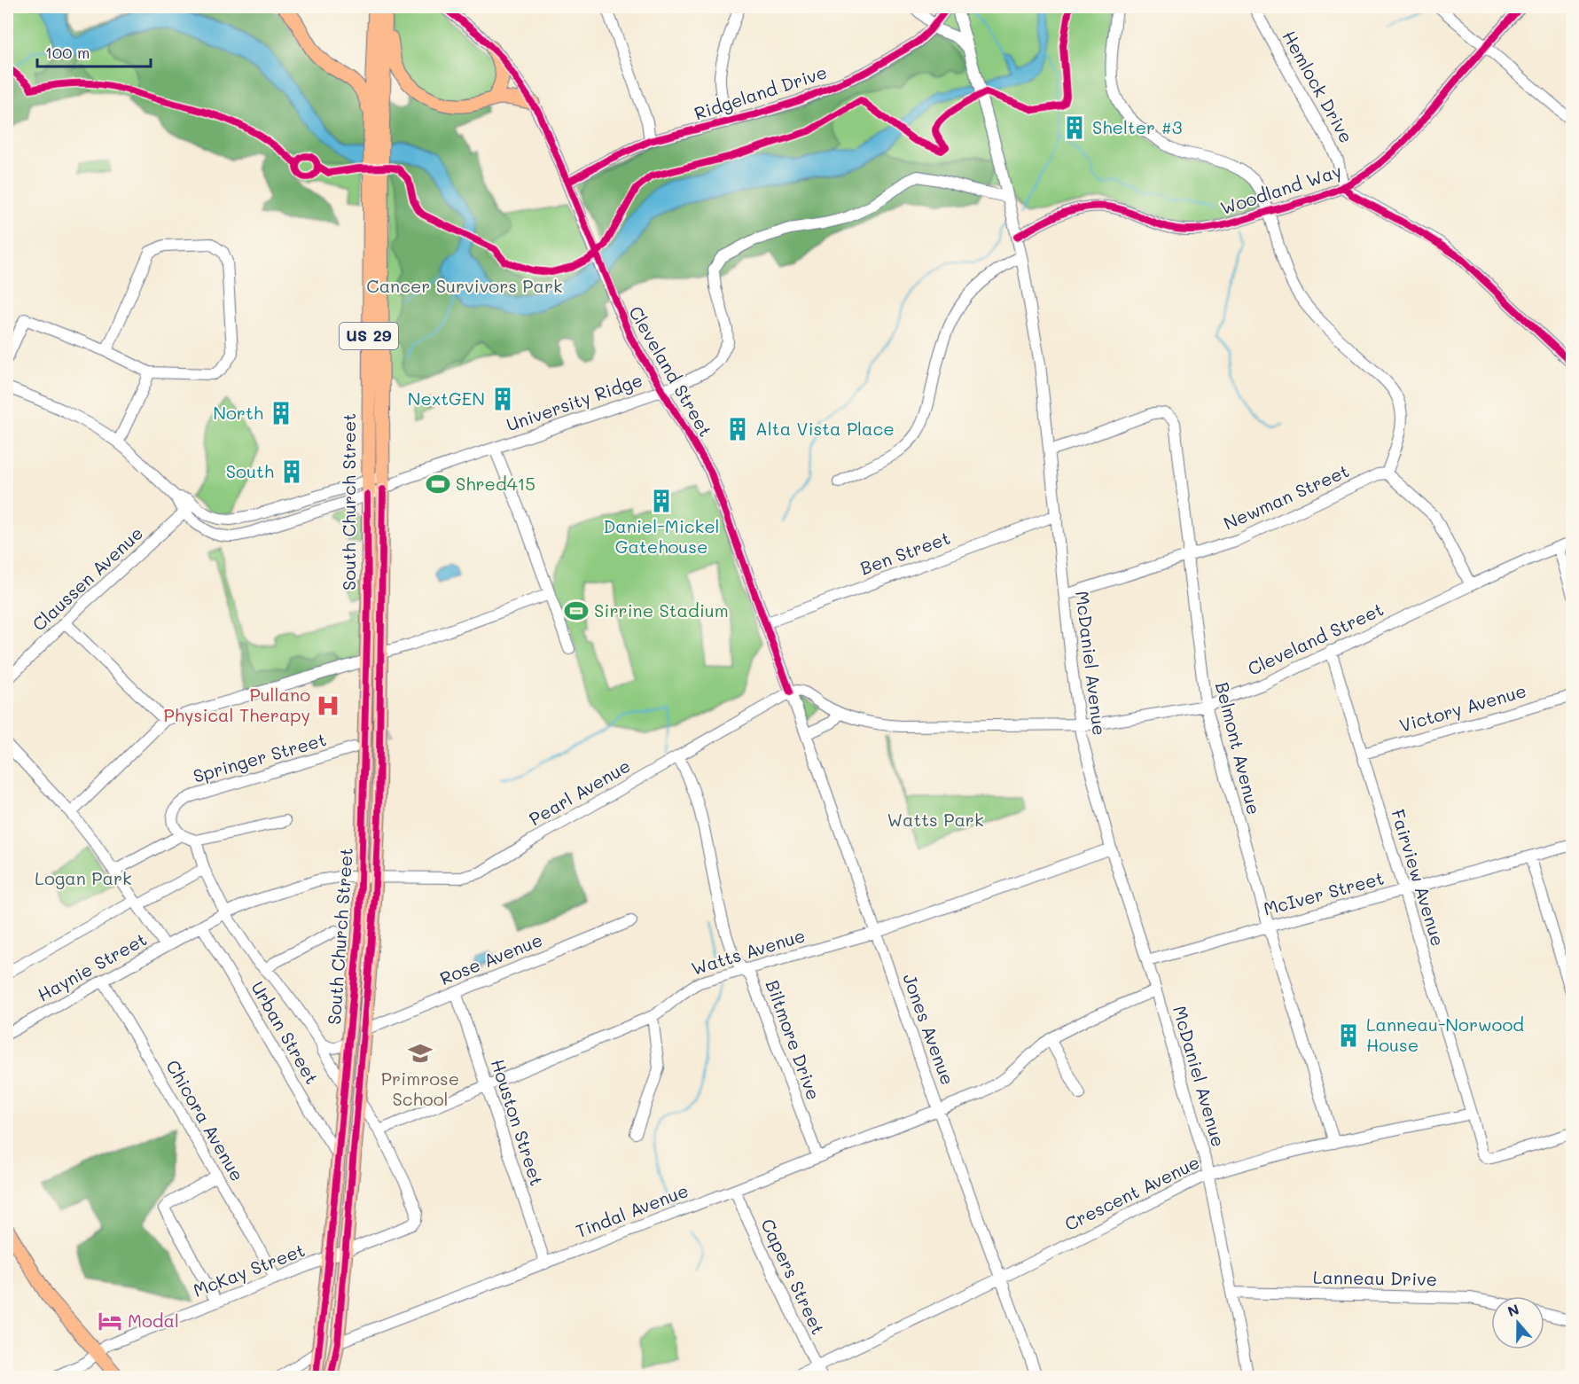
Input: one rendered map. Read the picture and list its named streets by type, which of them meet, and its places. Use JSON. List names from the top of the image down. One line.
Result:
{"streets":{"main road":["US 29","South Church Street"],"street":["Hemlock Drive","Ridgeland Drive","Woodland Way","Cleveland Street","University Ridge","Newman Street","Ben Street","Claussen Avenue","McDaniel Avenue","Victory Avenue","Belmont Avenue","Springer Street","Pearl Avenue","Fairview Avenue","McIver Street","Watts Avenue","Rose Avenue","Haynie Street","Jones Avenue","Urban Street","Biltmore Drive","Chicora Avenue","Houston Street","Crescent Avenue","Tindal Avenue","McKay Street","Capers Street","Lanneau Drive"]},"crossings":[["Hemlock Drive","Woodland Way"],["Ridgeland Drive","Cleveland Street"],["Woodland Way","McDaniel Avenue"],["Cleveland Street","University Ridge"],["Cleveland Street","Ben Street"],["Cleveland Street","McDaniel Avenue"],["Cleveland Street","Belmont Avenue"],["Cleveland Street","Pearl Avenue"],["Cleveland Street","Fairview Avenue"],["Cleveland Street","Jones Avenue"],["University Ridge","South Church Street"],["University Ridge","Claussen Avenue"],["University Ridge","McDaniel Avenue"],["Newman Street","McDaniel Avenue"],["Newman Street","Belmont Avenue"],["South Church Street","Pearl Avenue"],["South Church Street","Rose Avenue"],["South Church Street","Urban Street"],["South Church Street","Tindal Avenue"],["South Church Street","McKay Street"],["Ben Street","McDaniel Avenue"],["McDaniel Avenue","Belmont Avenue"],["McDaniel Avenue","McIver Street"],["McDaniel Avenue","Watts Avenue"],["McDaniel Avenue","Crescent Avenue"],["McDaniel Avenue","Tindal Avenue"],["McDaniel Avenue","Lanneau Drive"],["Victory Avenue","Fairview Avenue"],["Belmont Avenue","McIver Street"],["Belmont Avenue","Crescent Avenue"],["Pearl Avenue","Haynie Street"],["Pearl Avenue","Jones Avenue"],["Pearl Avenue","Biltmore Drive"],["Fairview Avenue","McIver Street"],["Fairview Avenue","Crescent Avenue"],["Watts Avenue","Jones Avenue"],["Watts Avenue","Biltmore Drive"],["Watts Avenue","Houston Street"],["Watts Avenue","McKay Street"],["Rose Avenue","Houston Street"],["Haynie Street","Urban Street"],["Haynie Street","Chicora Avenue"],["Jones Avenue","Crescent Avenue"],["Jones Avenue","Tindal Avenue"],["Biltmore Drive","Tindal Avenue"],["Chicora Avenue","McKay Street"],["Houston Street","Tindal Avenue"],["Crescent Avenue","Capers Street"],["Tindal Avenue","Capers Street"]],"parks":["Cancer Survivors Park","Watts Park","Logan Park"],"places":{"building":["Shelter #3","NextGEN","North","Alta Vista Place","South","Daniel-Mickel Gatehouse","Lanneau-Norwood House"],"sports":["Shred415","Sirrine Stadium"],"hospital":["Pullano Physical Therapy"],"school or university":["Primrose School"],"hotel":["Modal"]},"scale_bar":"100 m","north":"top"}
